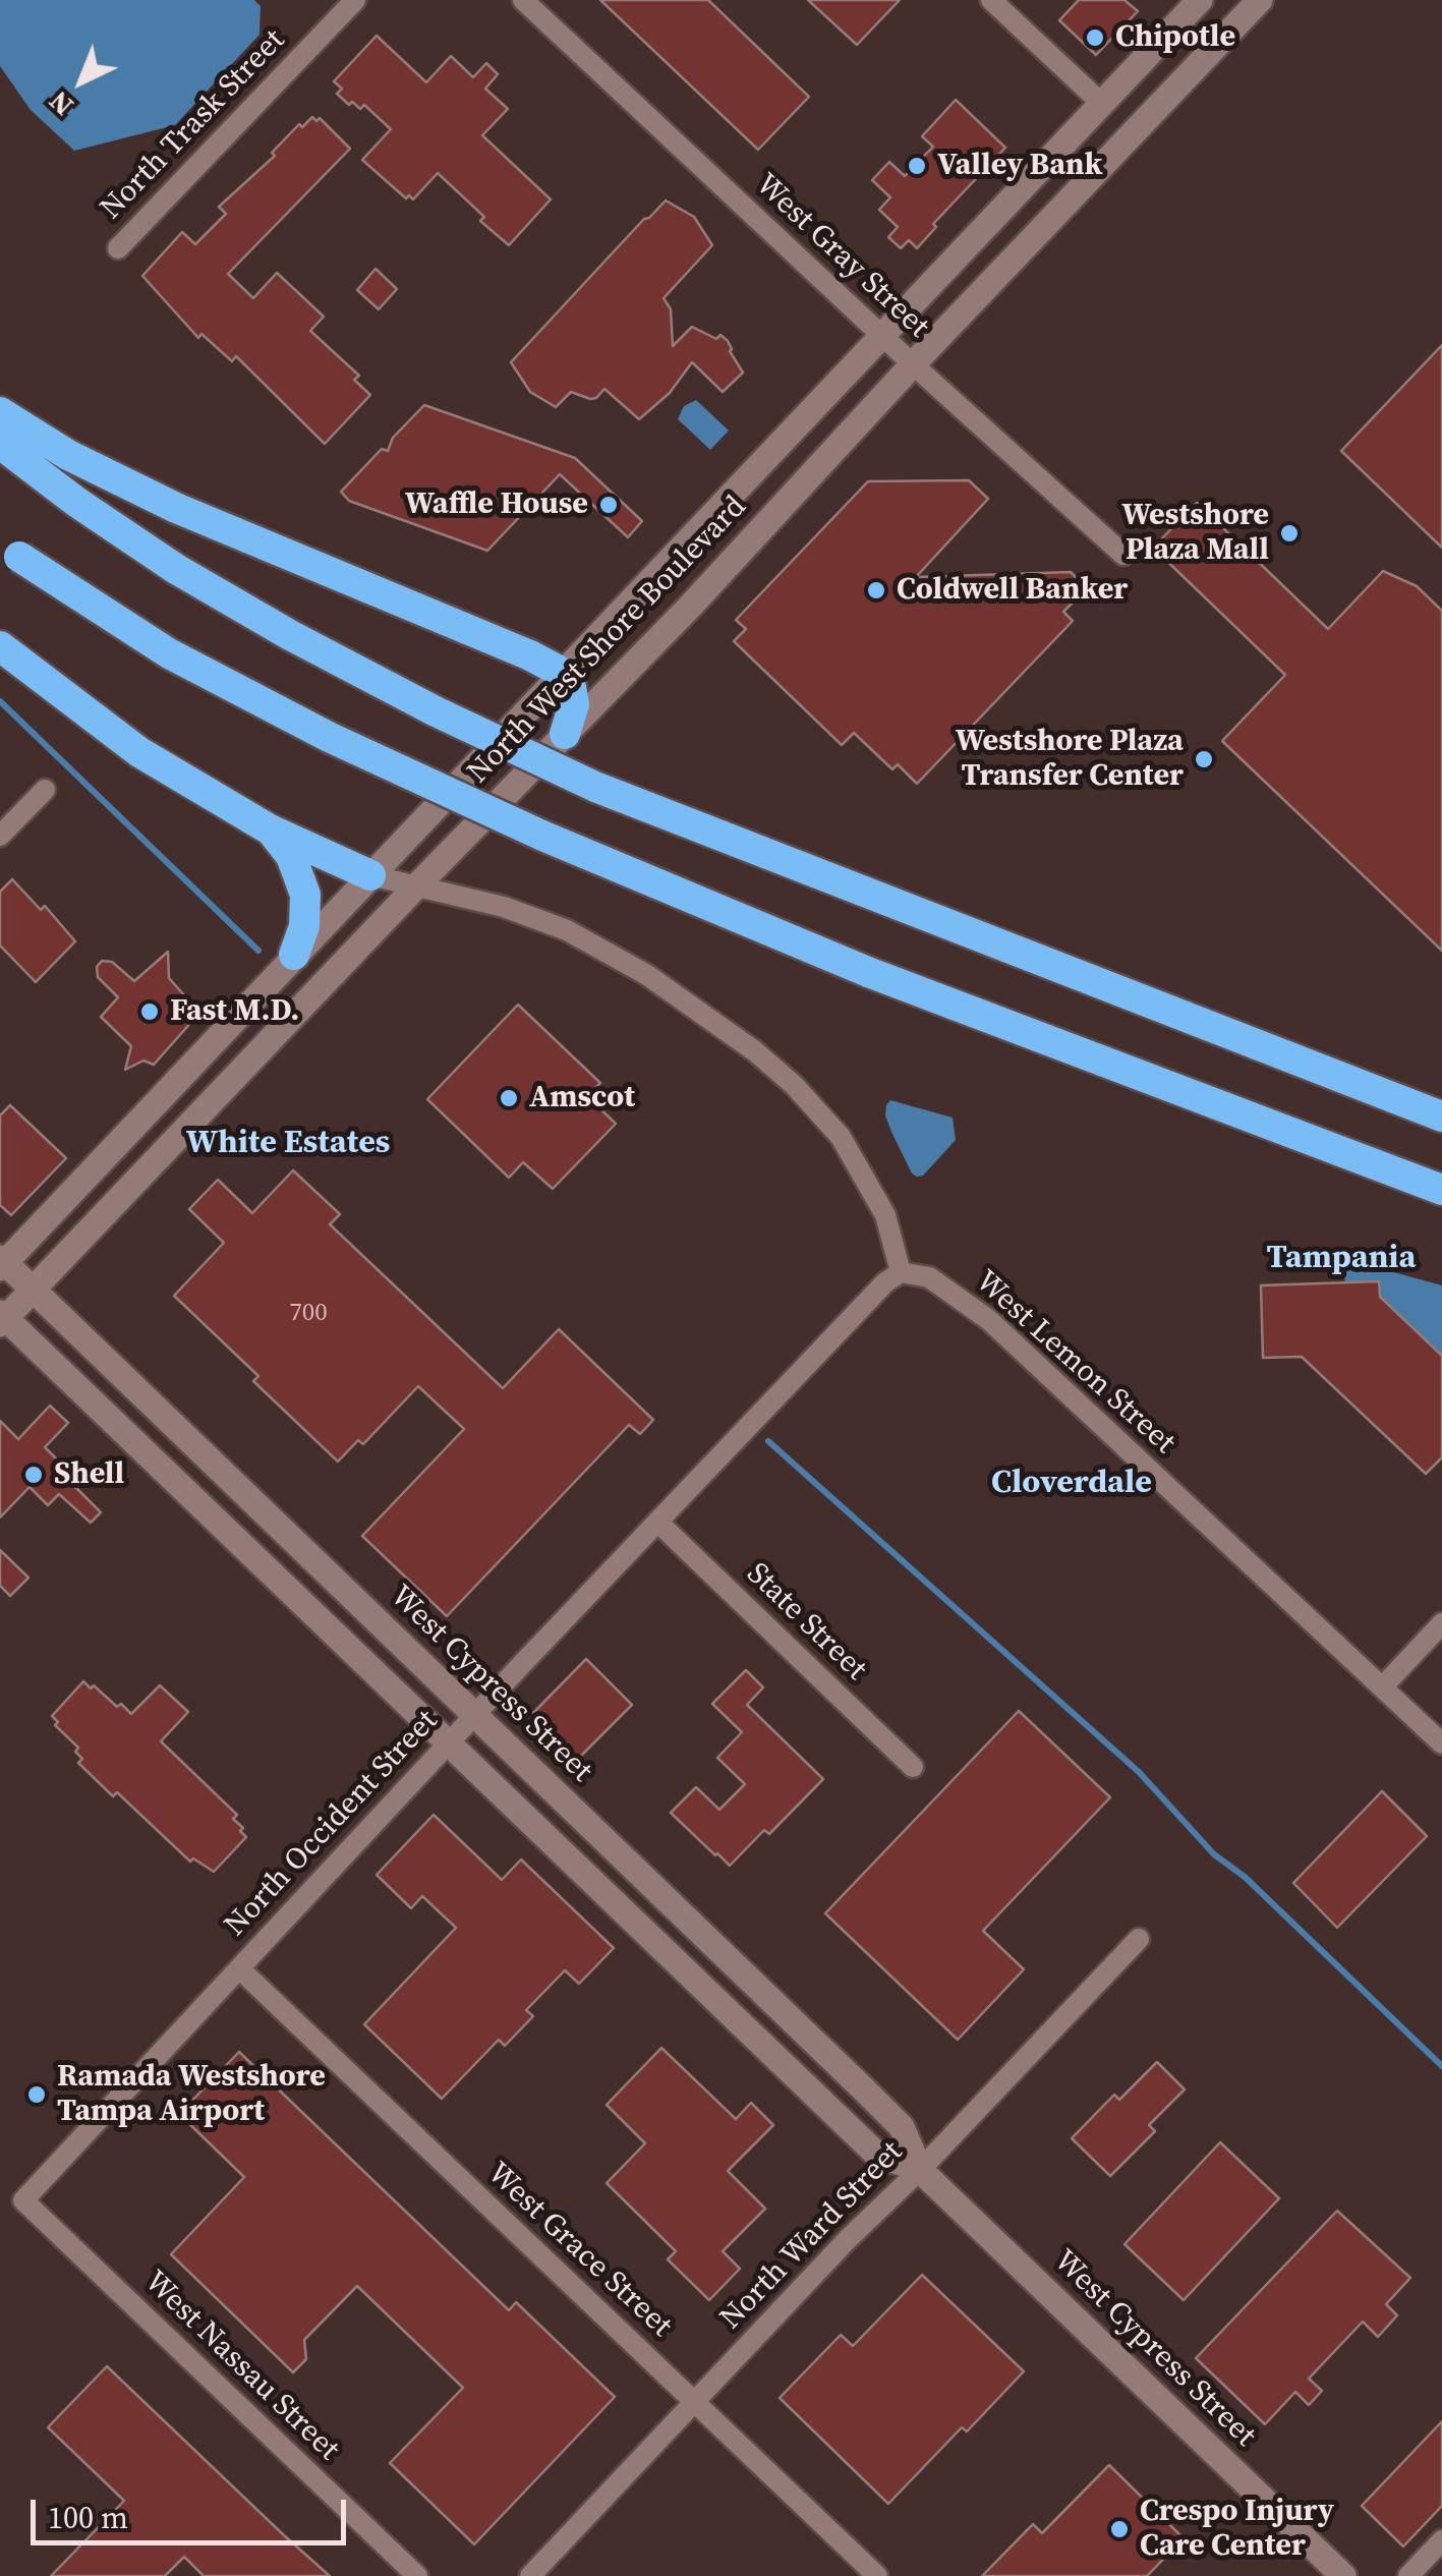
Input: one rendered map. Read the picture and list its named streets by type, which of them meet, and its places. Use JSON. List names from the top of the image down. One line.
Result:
{"streets":{"main road":["North West Shore Boulevard","West Cypress Street"],"street":["North Trask Street","West Gray Street","West Lemon Street","State Street","North Occident Street","North Ward Street","West Grace Street","West Nassau Street"]},"crossings":[["West Gray Street","North West Shore Boulevard"],["North West Shore Boulevard","West Cypress Street"],["West Lemon Street","North Occident Street"],["State Street","North Occident Street"],["West Cypress Street","North Occident Street"],["West Cypress Street","North Ward Street"],["North Occident Street","West Grace Street"],["North Occident Street","West Nassau Street"],["North Ward Street","West Grace Street"]],"districts":["White Estates","Tampania","Cloverdale"],"places":["Chipotle","Valley Bank","Waffle House","Westshore Plaza Mall","Coldwell Banker","Westshore Plaza Transfer Center","Fast M.D.","Amscot","Shell","Ramada Westshore Tampa Airport","Crespo Injury Care Center"],"house_numbers":["700"],"scale_bar":"100 m","north":"bottom left"}
